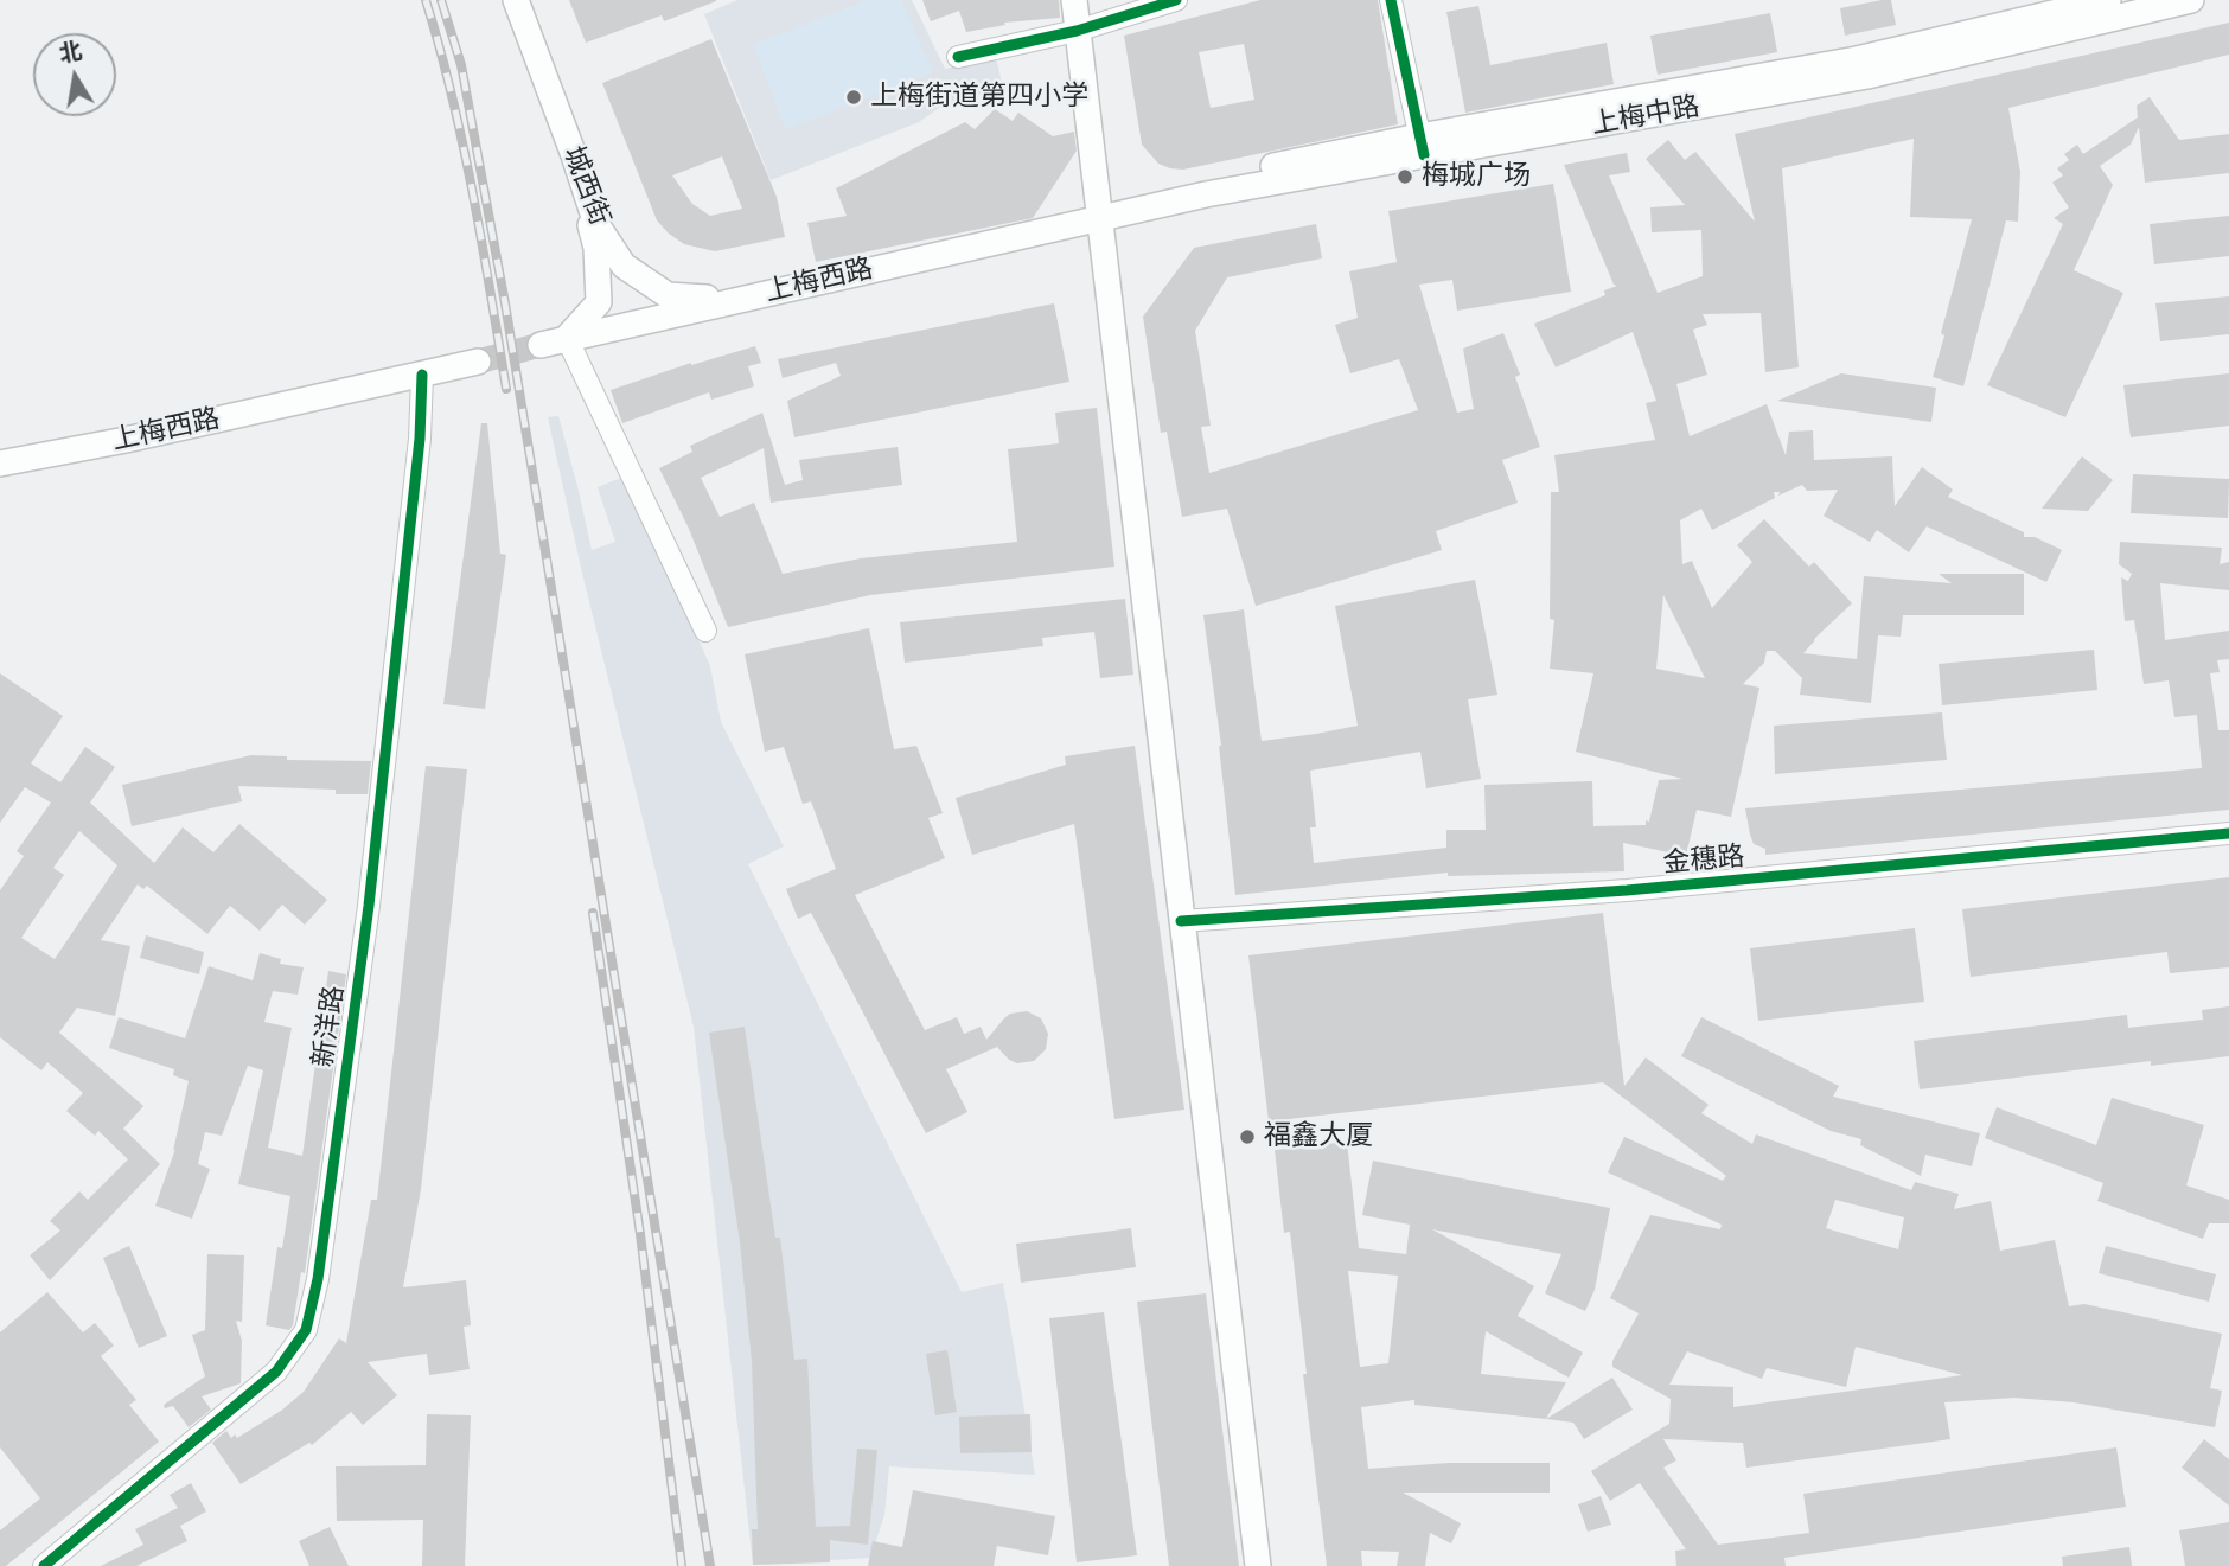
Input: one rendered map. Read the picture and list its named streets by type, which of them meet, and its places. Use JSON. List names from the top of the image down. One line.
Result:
{"streets":{"main road":["上梅中路","城西街","上梅西路"],"street":["金穗路","新洋路"]},"crossings":[["上梅中路","上梅西路"],["城西街","上梅西路"],["上梅西路","新洋路"]],"places":["上梅街道第四小学","梅城广场","福鑫大厦"],"north":"top"}
